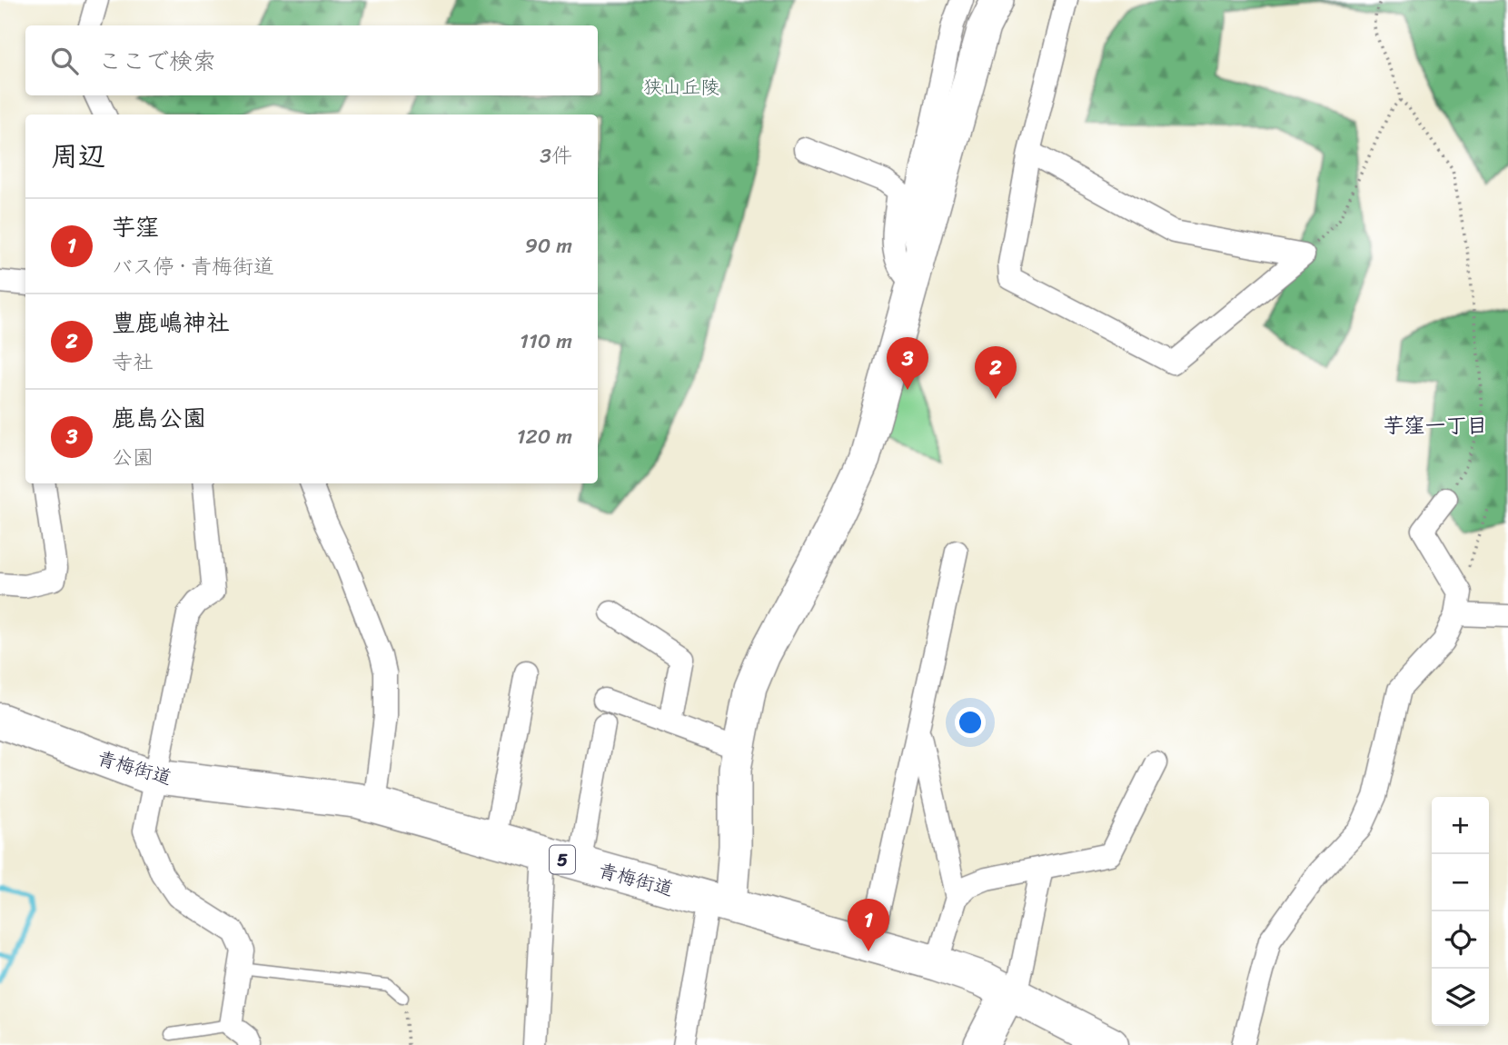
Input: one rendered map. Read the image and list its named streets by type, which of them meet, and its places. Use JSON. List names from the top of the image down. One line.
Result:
{"streets":{"main road":["青梅街道","5"]},"districts":["芋窪一丁目"],"parks":["狭山丘陵"],"page":{"search":"ここで検索","heading":["周辺","3件"],"list":[{"mark":"1","name":"芋窪","note":"バス停 · 青梅街道","value":"90 m"},{"mark":"2","name":"豊鹿嶋神社","note":"寺社","value":"110 m"},{"mark":"3","name":"鹿島公園","note":"公園","value":"120 m"}],"pins":["3","2","1"],"map_buttons":["+","−"]}}
